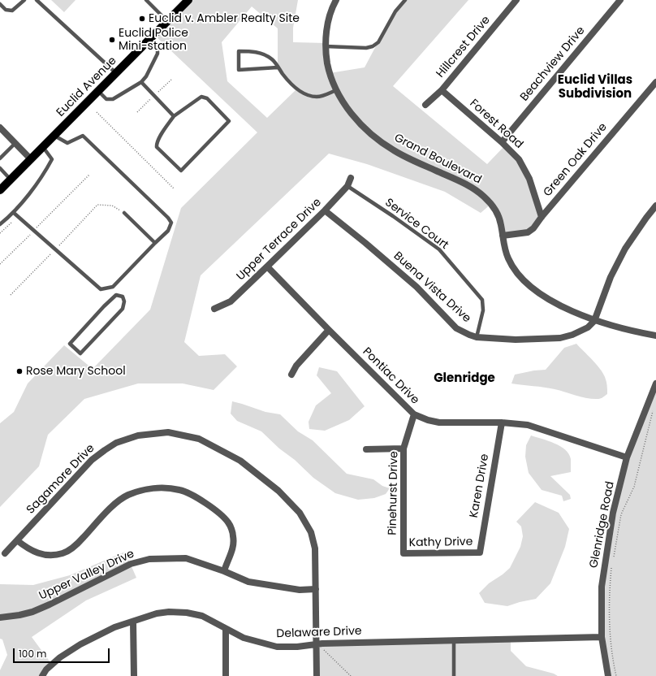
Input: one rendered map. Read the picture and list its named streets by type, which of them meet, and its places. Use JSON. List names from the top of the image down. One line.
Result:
{"streets":{"main road":["Euclid Avenue"],"street":["Hillcrest Drive","Beachview Drive","Forest Road","Grand Boulevard","Green Oak Drive","Upper Terrace Drive","Buena Vista Drive","Pontiac Drive","Sagamore Drive","Karen Drive","Pinehurst Drive","Glenridge Road","Kathy Drive","Upper Valley Drive","Delaware Drive"],"lane":["Service Court"]},"crossings":[["Hillcrest Drive","Forest Road"],["Beachview Drive","Forest Road"],["Forest Road","Green Oak Drive"],["Grand Boulevard","Green Oak Drive"],["Grand Boulevard","Buena Vista Drive"],["Service Court","Upper Terrace Drive"],["Service Court","Buena Vista Drive"],["Upper Terrace Drive","Buena Vista Drive"],["Upper Terrace Drive","Pontiac Drive"],["Pontiac Drive","Karen Drive"],["Pontiac Drive","Pinehurst Drive"],["Pontiac Drive","Glenridge Road"],["Sagamore Drive","Upper Valley Drive"],["Sagamore Drive","Delaware Drive"],["Karen Drive","Kathy Drive"],["Pinehurst Drive","Kathy Drive"],["Glenridge Road","Delaware Drive"]],"districts":["Euclid Villas Subdivision","Glenridge"],"places":["Euclid v. Ambler Realty Site","Euclid Police Mini-station","Rose Mary School"],"scale_bar":"100 m"}
